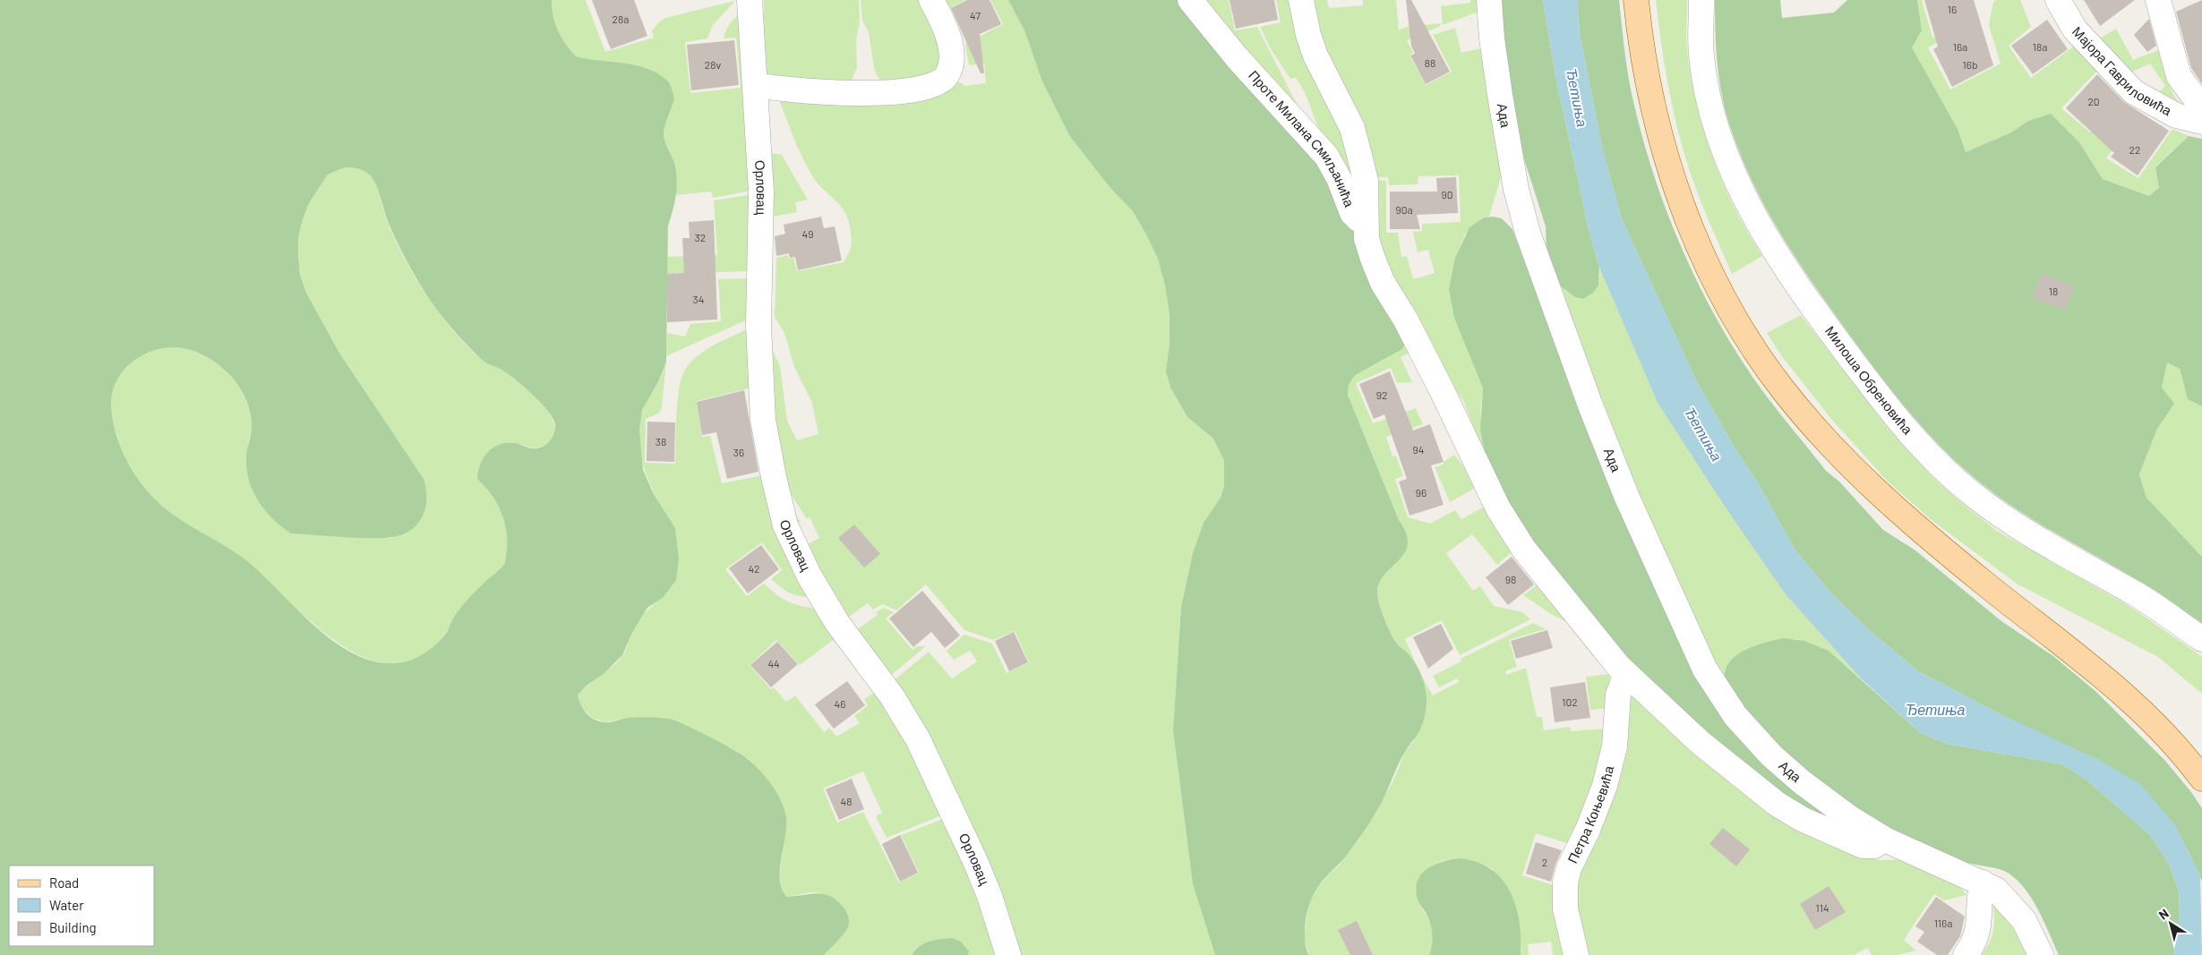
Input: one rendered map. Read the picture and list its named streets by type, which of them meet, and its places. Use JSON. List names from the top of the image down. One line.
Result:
{"streets":{"street":["Мајора Гавриловића","Ада","Проте Милана Смиљанића","Орловац","Милоша Обреновића","Петра Коњевића"]},"water":["Ђетиња"],"house_numbers":["16","47","28a","16a","18a","88","28v","16b","20","22","90","90a","49","32","18","34","92","38","94","36","96","42","98","44","102","46","48","2","114","116a"],"legend":["Road","Water","Building"],"north":"top left"}
